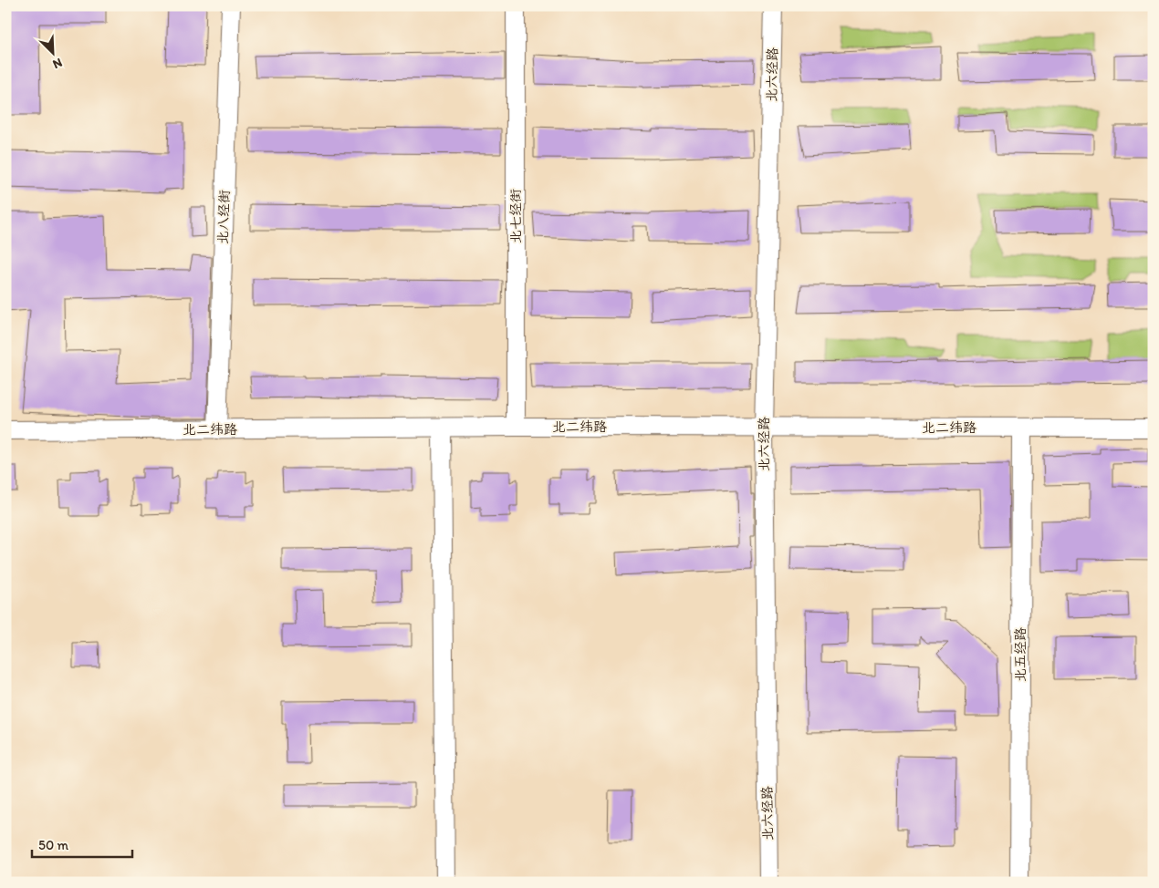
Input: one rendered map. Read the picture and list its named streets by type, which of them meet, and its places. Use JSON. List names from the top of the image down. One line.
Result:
{"streets":{"street":["北六经路","北七经街","北八经街","北二纬路","北五经路"]},"crossings":[["北六经路","北二纬路"],["北七经街","北二纬路"],["北八经街","北二纬路"],["北二纬路","北五经路"]],"scale_bar":"50 m","north":"bottom right"}
